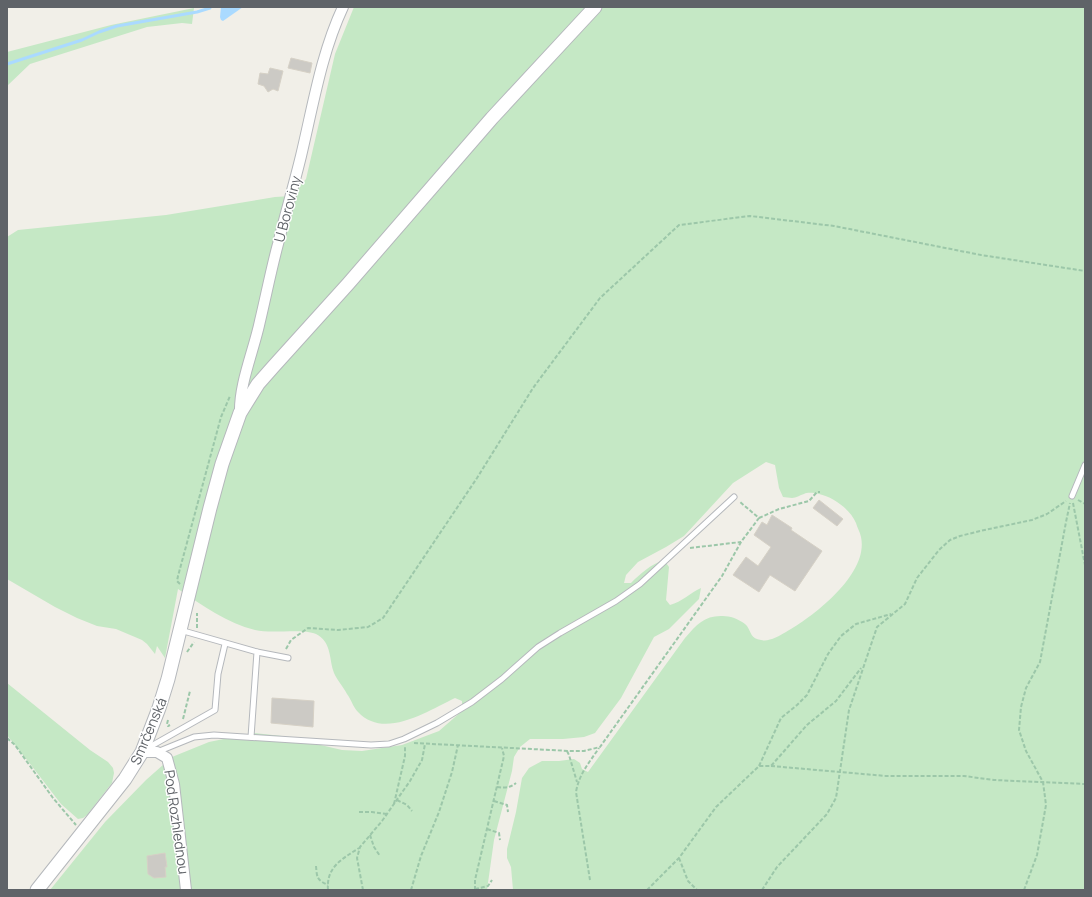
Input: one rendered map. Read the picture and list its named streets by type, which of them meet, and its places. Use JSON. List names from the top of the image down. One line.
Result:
{"streets":{"street":["U Boroviny","Smrčenská","Pod Rozhlednou"]},"crossings":[["U Boroviny","Smrčenská"],["Smrčenská","Pod Rozhlednou"]]}
